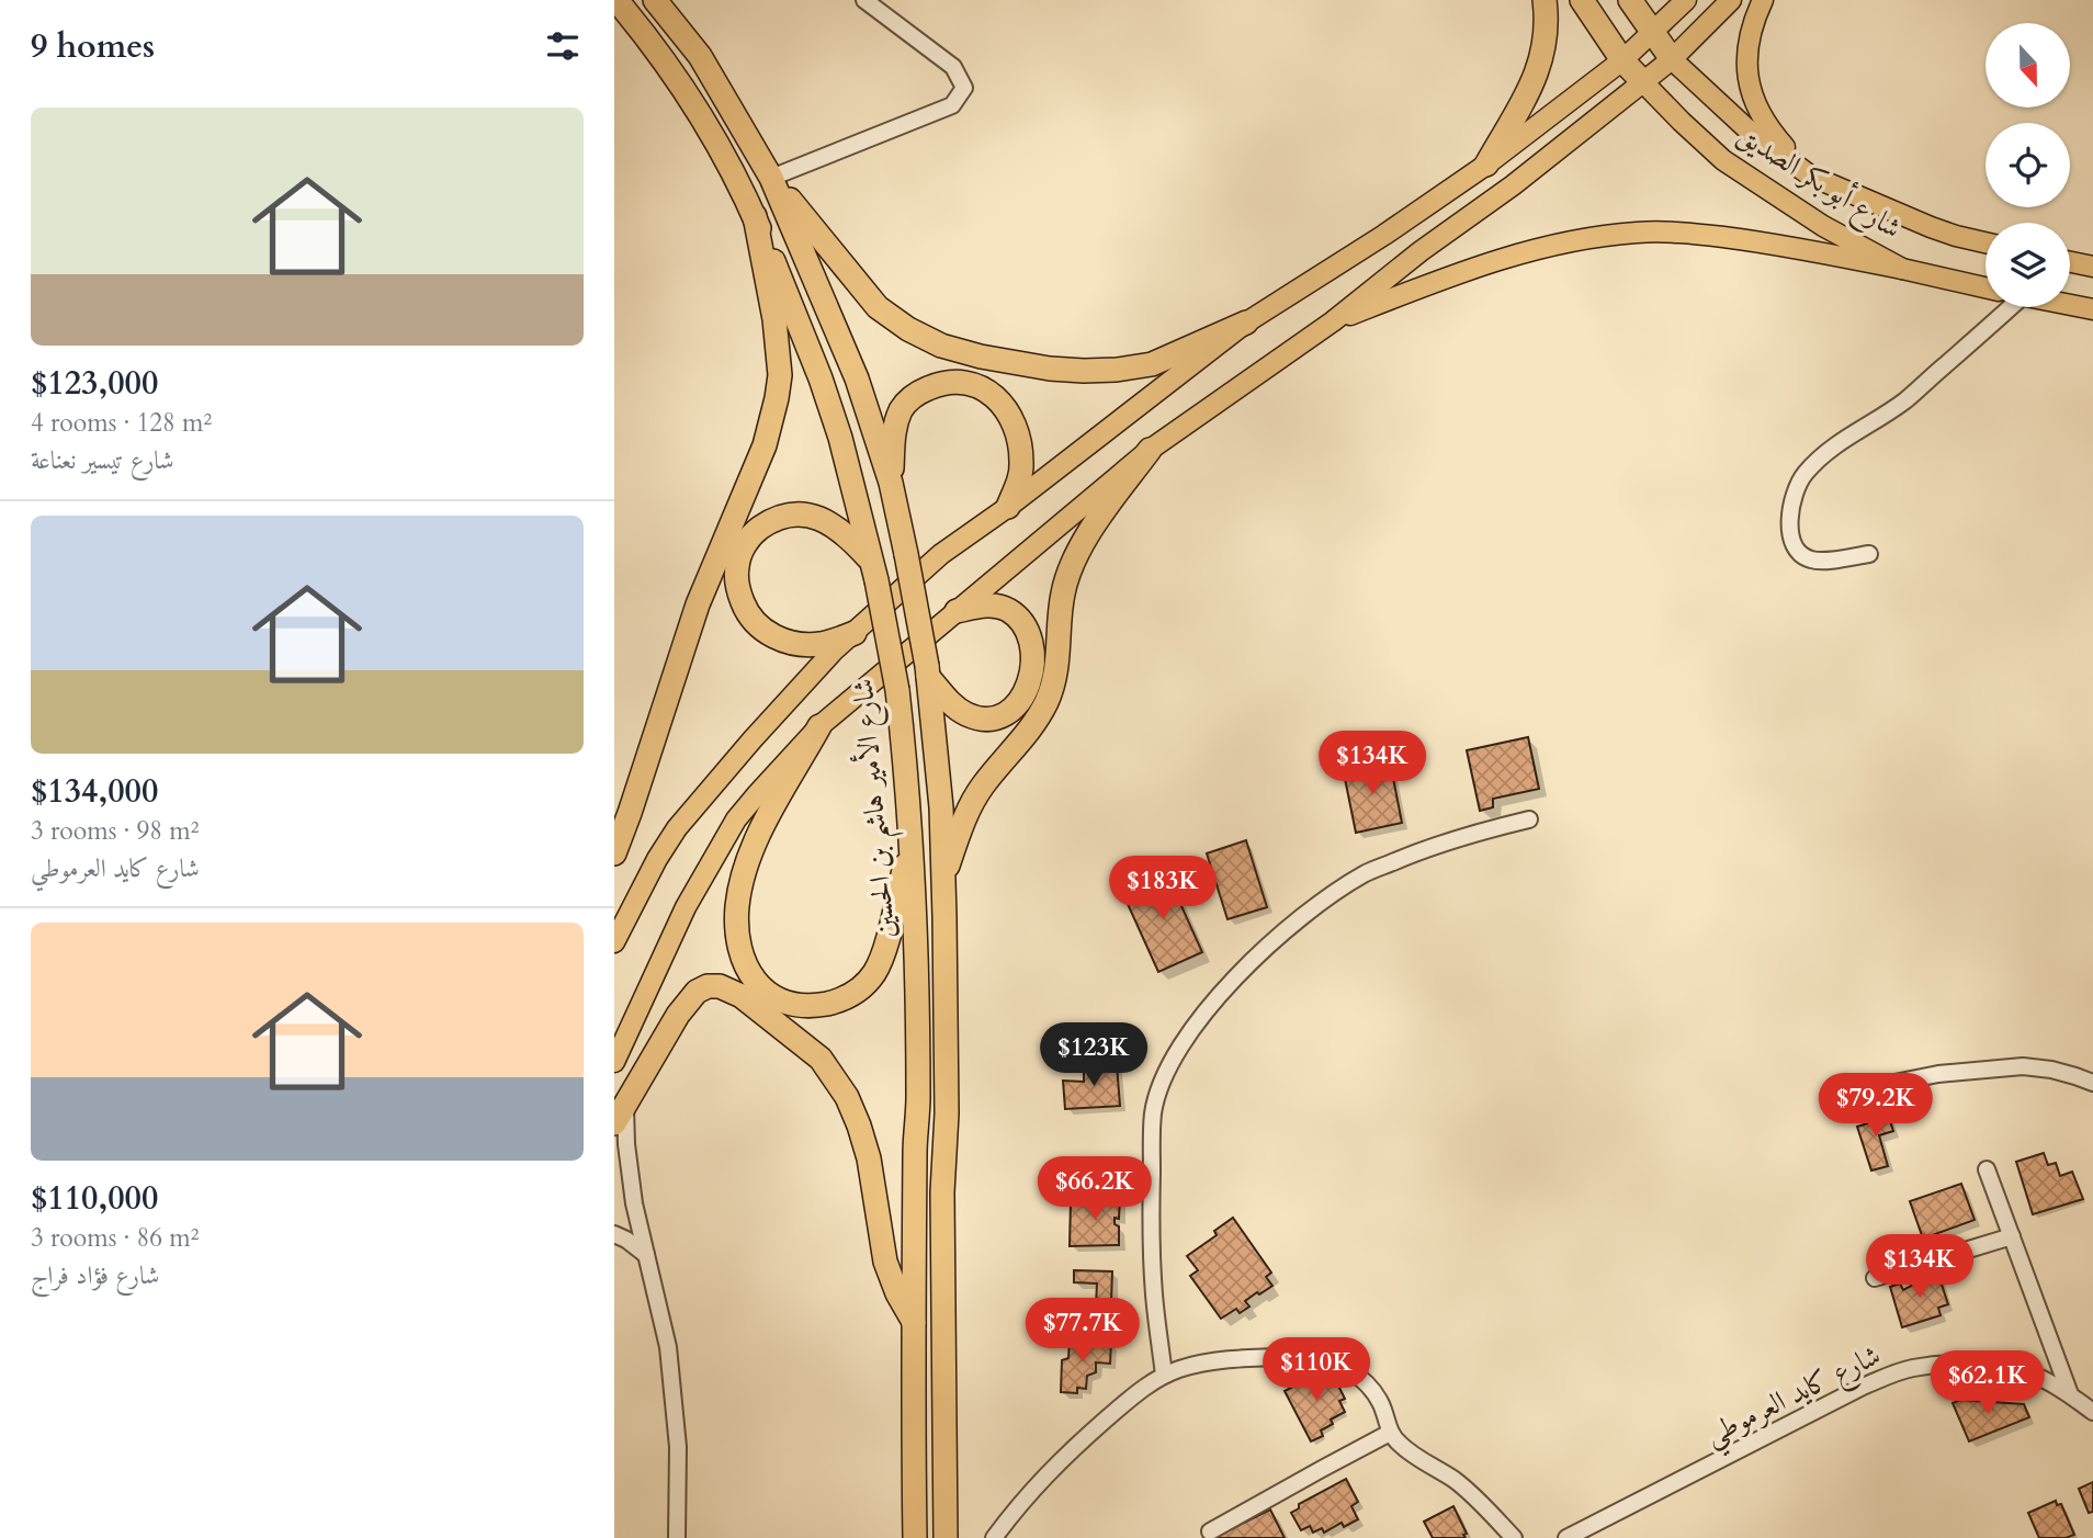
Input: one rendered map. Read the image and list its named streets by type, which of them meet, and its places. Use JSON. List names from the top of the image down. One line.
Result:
{"streets":{"highway":["شارع أبو بكر الصديق","شارع الأمير هاشم بن الحسين"],"street":["شارع كايد العرموطي"]},"north":"bottom","page":{"heading":"9 homes","list":[{"name":"$123,000","note":"4 rooms · 128 m² · شارع تيسير نعناعة"},{"name":"$134,000","note":"3 rooms · 98 m² · شارع كايد العرموطي"},{"name":"$110,000","note":"3 rooms · 86 m² · شارع فؤاد فراج"}],"price":["$134K","$183K","$123K","$79.2K","$66.2K","$134K","$77.7K","$110K","$62.1K"]}}
